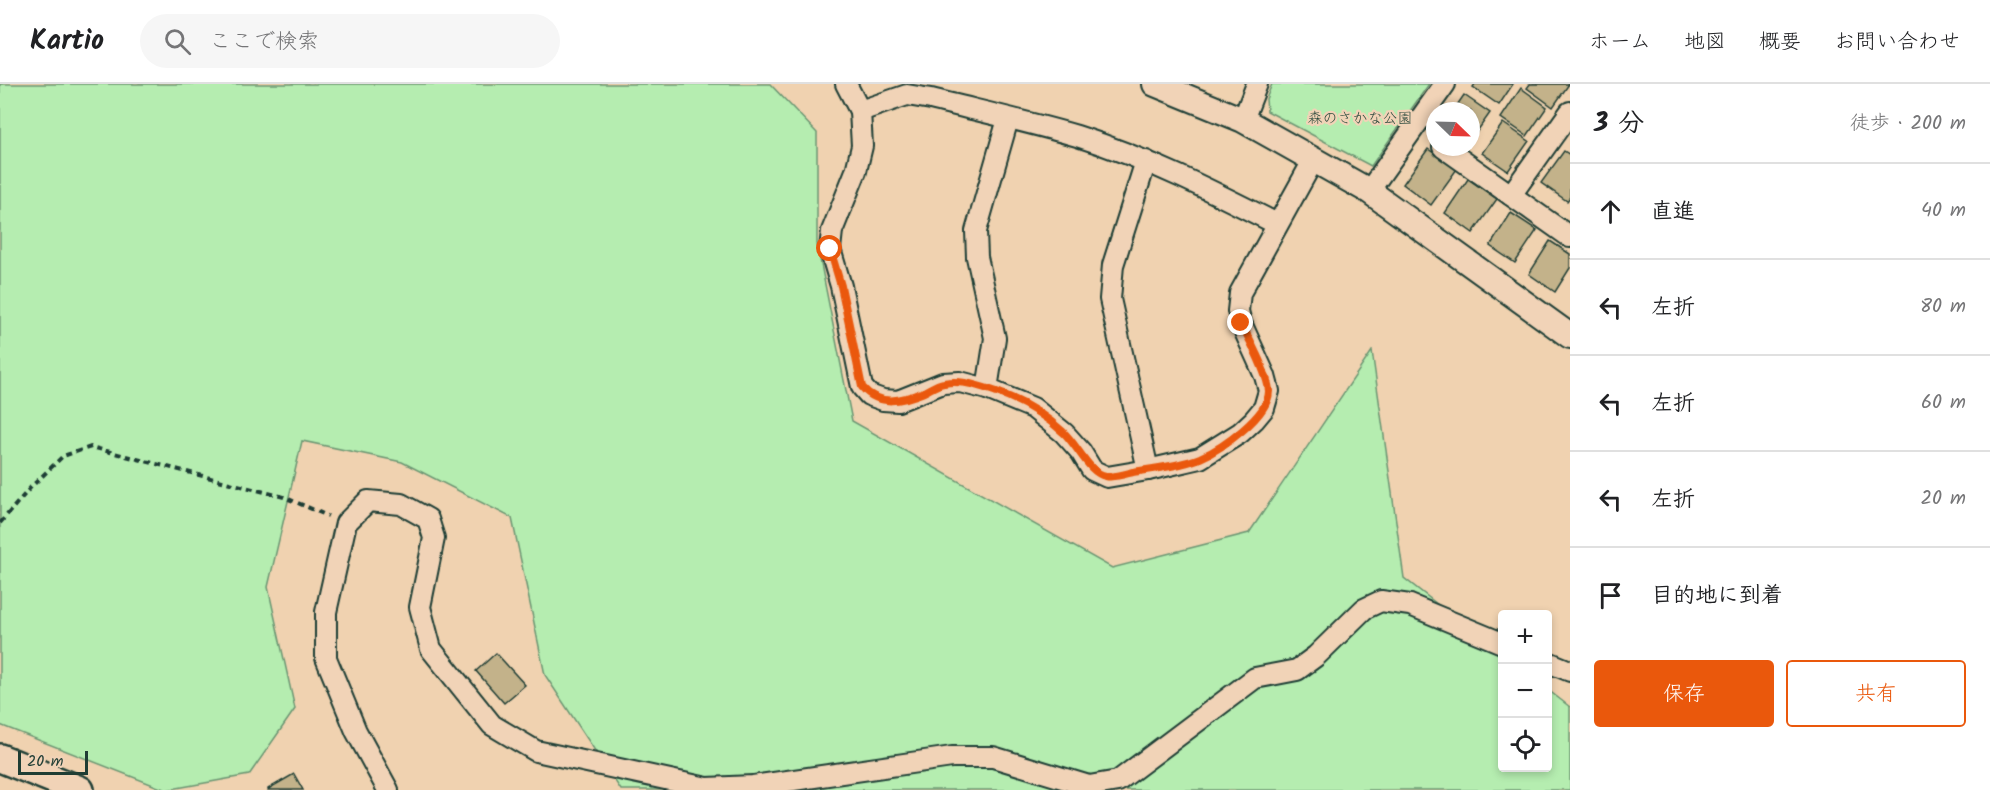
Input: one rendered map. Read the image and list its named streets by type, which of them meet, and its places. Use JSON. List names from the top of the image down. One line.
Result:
{"parks":["森のさかな公園"],"scale_bar":"20 m","north":"bottom right","page":{"header":"Kartio","search":"ここで検索","nav":["ホーム","地図","概要","お問い合わせ"],"heading":["3 分","徒歩 · 200 m"],"list":[["直進","40 m"],["左折","80 m"],["左折","60 m"],["左折","20 m"],"目的地に到着"],"map_buttons":["+","−"],"buttons":["保存","共有"],"scale":"20 m"}}
